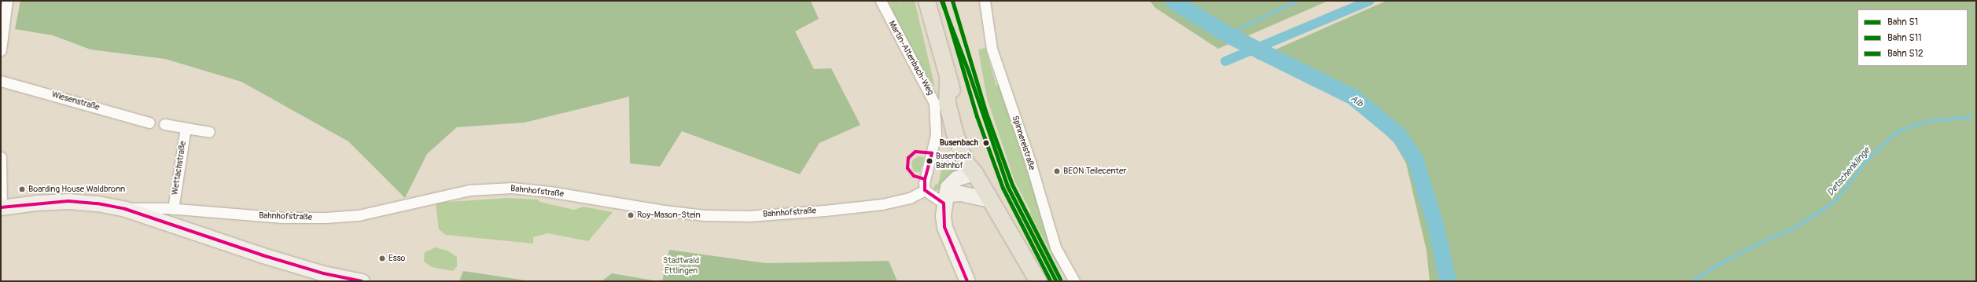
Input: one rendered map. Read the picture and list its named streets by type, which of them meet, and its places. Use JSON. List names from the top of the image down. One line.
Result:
{"streets":{"street":["Martin-Altenbach-Weg","Wiesenstraße","Spinnereistraße","Wettachstraße","Bahnhofstraße"]},"crossings":[["Martin-Altenbach-Weg","Bahnhofstraße"],["Wettachstraße","Bahnhofstraße"]],"water":["Alb","Detschenklinge"],"parks":["Stadtwald Ettlingen"],"places":["Busenbach","Busenbach Bahnhof","BEON Teilecenter","Boarding House Waldbronn","Roy-Mason-Stein","Esso"],"lines":["rail line S1","rail line S12","rail line S11"],"legend":["Bahn S1","Bahn S11","Bahn S12"]}
